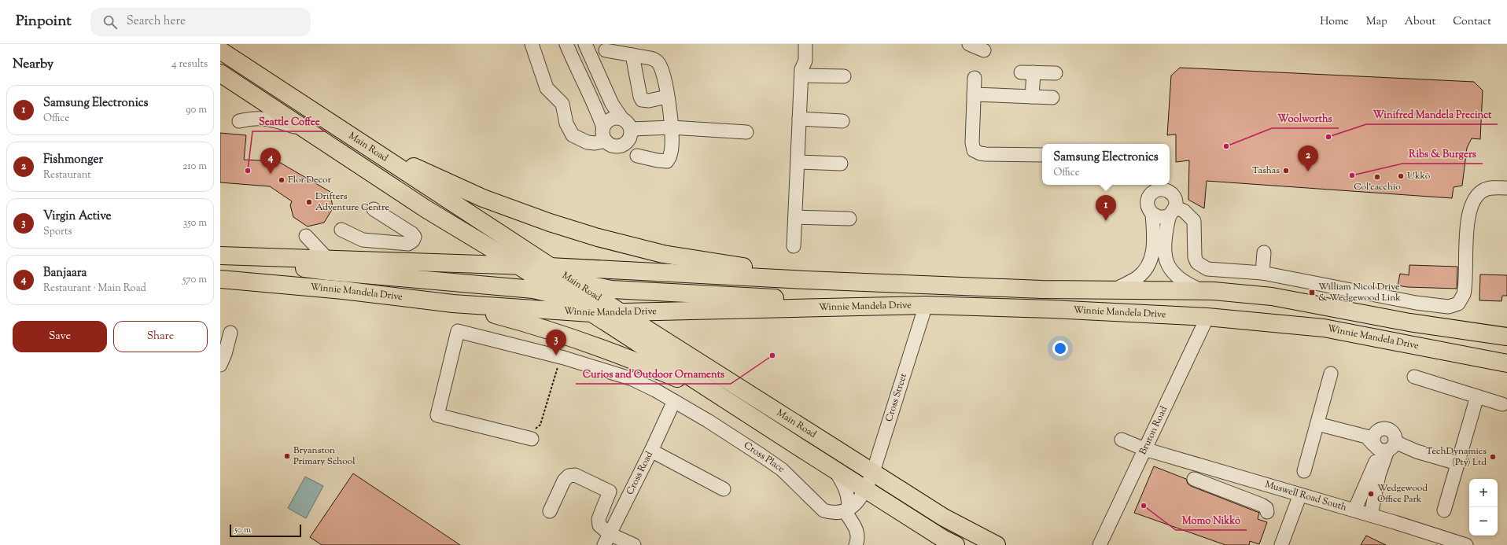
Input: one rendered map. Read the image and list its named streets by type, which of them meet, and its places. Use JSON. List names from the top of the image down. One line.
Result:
{"streets":{"main road":["Main Road","Winnie Mandela Drive"],"street":["Cross Street","Bruton Road","Cross Place","Cross Road","Muswell Road South"]},"crossings":[["Main Road","Winnie Mandela Drive"],["Main Road","Cross Street"],["Winnie Mandela Drive","Cross Street"],["Winnie Mandela Drive","Bruton Road"],["Bruton Road","Muswell Road South"],["Cross Place","Cross Road"]],"places":{"other":["Winifred Mandela Precinct","Woolworths","Seattle Coffee","Tashas","Ribs & Burgers","Ukkō","Col'cacchio","Flor Decor","Drifters Adventure Centre","Curios and Outdoor Ornaments","Bryanston Primary School","TechDynamics (Pty) Ltd","Wedgewood Office Park","Momo Nikkō"],"transit":["William Nicol Drive & Wedgewood Link"]},"scale_bar":"50 m","page":{"header":"Pinpoint","search":"Search here","nav":["Home","Map","About","Contact"],"heading":["Nearby","4 results"],"list":[{"mark":"1","name":"Samsung Electronics","note":"Office","value":"90 m"},{"mark":"2","name":"Fishmonger","note":"Restaurant","value":"210 m"},{"mark":"3","name":"Virgin Active","note":"Sports","value":"350 m"},{"mark":"4","name":"Banjaara","note":"Restaurant · Main Road","value":"570 m"}],"popup":["Samsung Electronics","Office"],"pins":["2","4","1","3"],"buttons":["Save","Share"],"map_buttons":["+","−"],"scale":"50 m"}}
